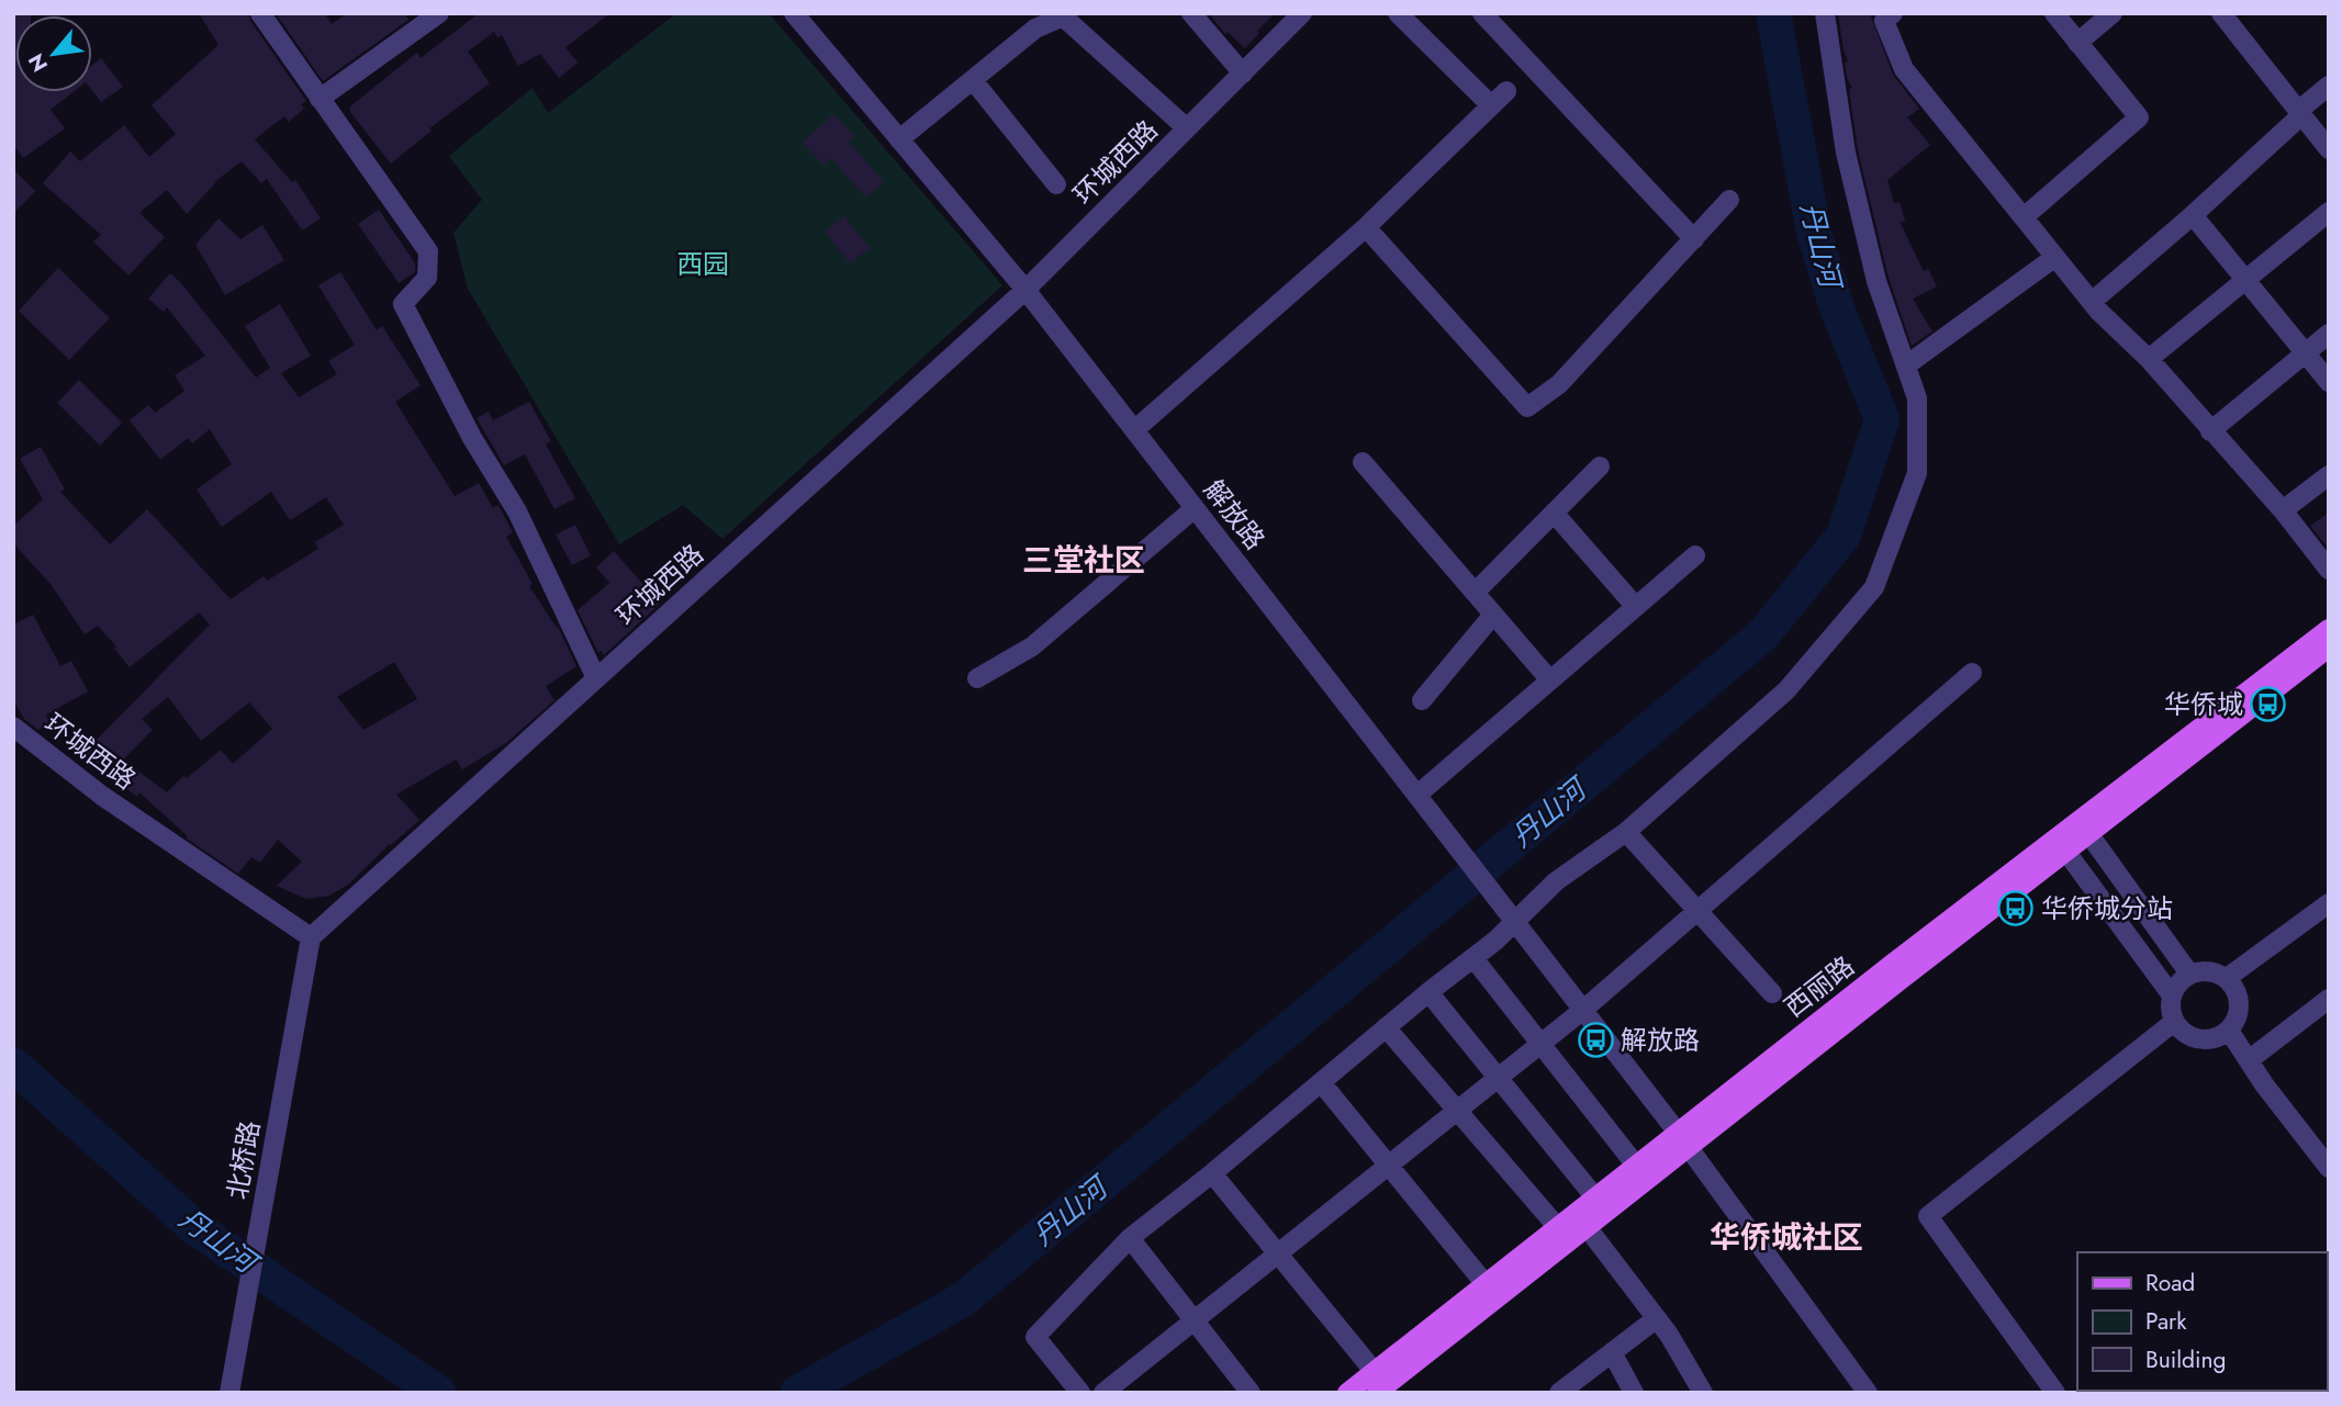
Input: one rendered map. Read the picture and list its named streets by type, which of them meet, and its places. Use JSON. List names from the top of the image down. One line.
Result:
{"streets":{"main road":["西丽路"],"street":["环城西路","解放路","北桥路"]},"crossings":[["环城西路","解放路"],["环城西路","北桥路"],["解放路","西丽路"]],"districts":["三堂社区","华侨城社区"],"water":["丹山河"],"parks":["西园"],"places":{"bus stop":["华侨城","华侨城分站","解放路"]},"legend":["Road","Park","Building"],"north":"bottom left"}
